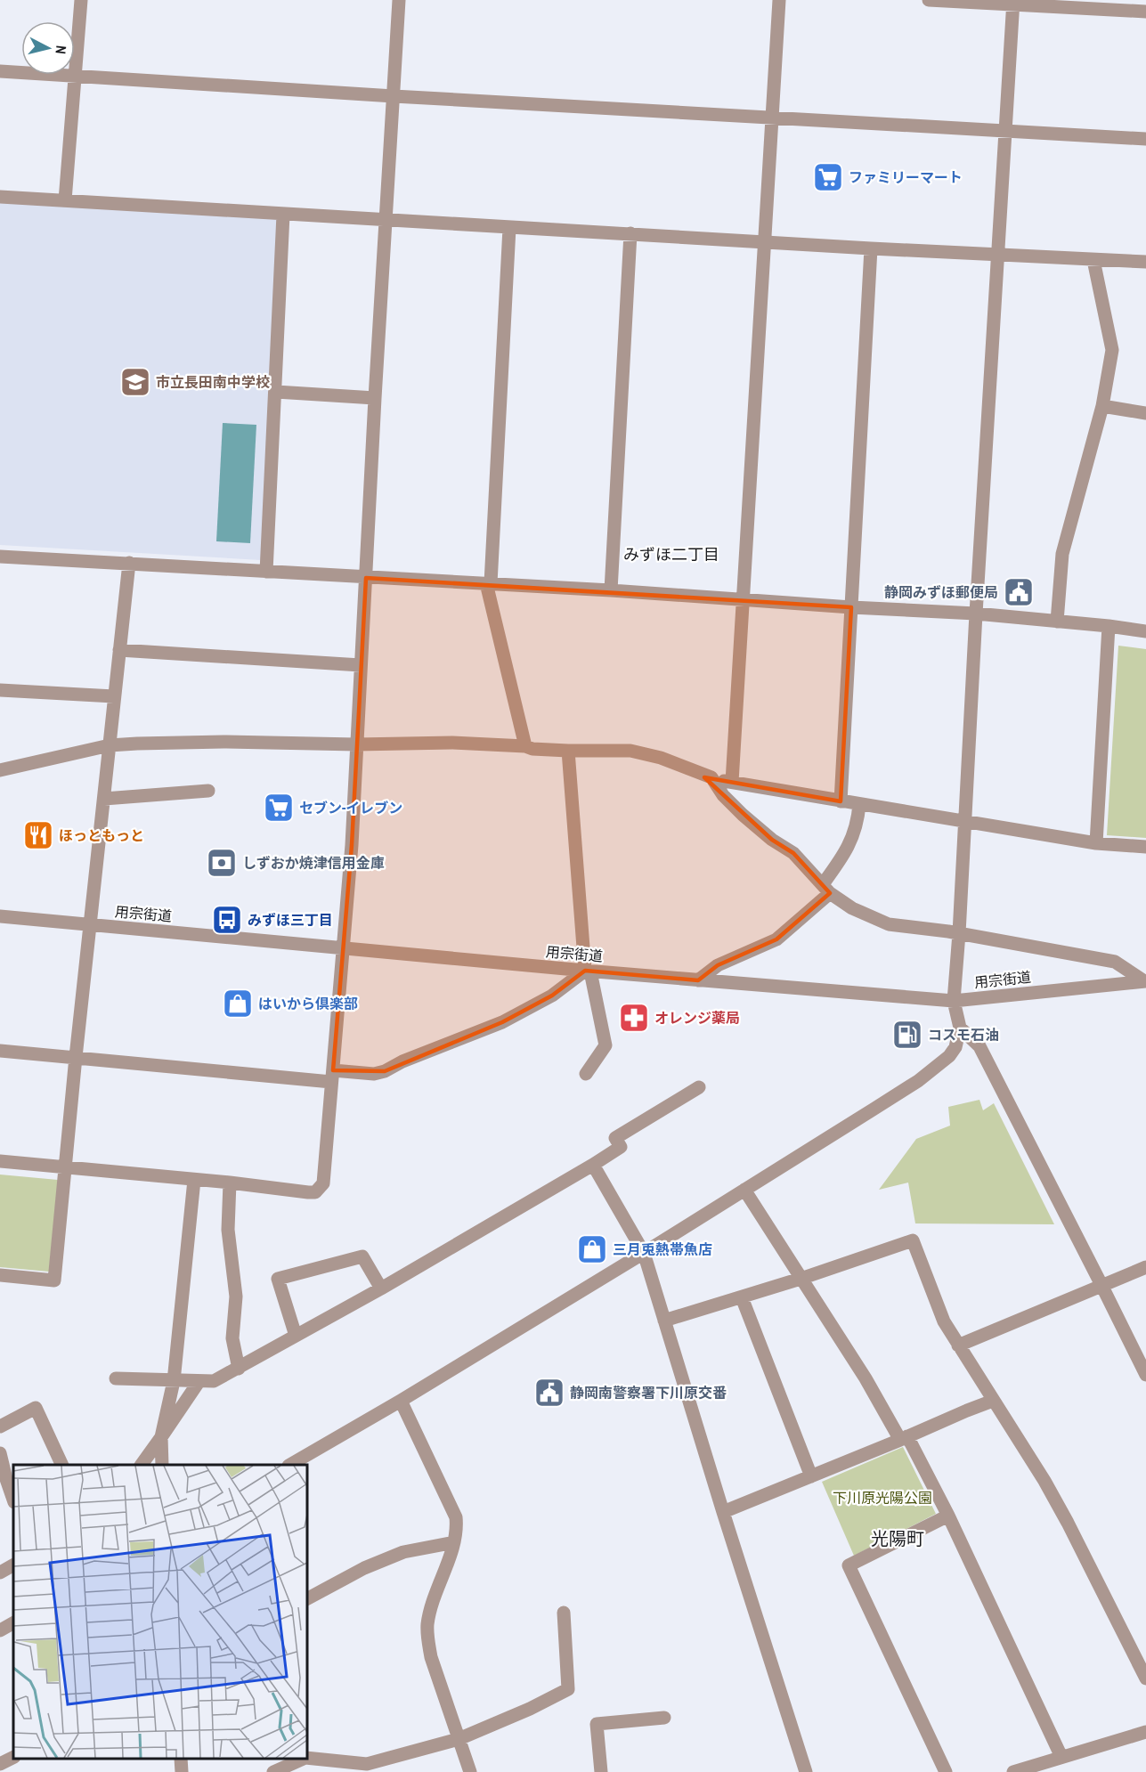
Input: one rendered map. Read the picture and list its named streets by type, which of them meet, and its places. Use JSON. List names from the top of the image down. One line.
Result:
{"streets":{"street":["用宗街道"]},"districts":["みずほ二丁目","光陽町"],"parks":["下川原光陽公園"],"places":{"supermarket":["ファミリーマート","セブン-イレブン"],"school or university":["市立長田南中学校"],"public building":["静岡みずほ郵便局","静岡南警察署下川原交番"],"restaurant":["ほっともっと"],"bank":["しずおか焼津信用金庫"],"bus stop":["みずほ三丁目"],"shop":["はいから倶楽部","三月兎熱帯魚店"],"pharmacy":["オレンジ薬局"],"fuel station":["コスモ石油"]},"north":"right"}
